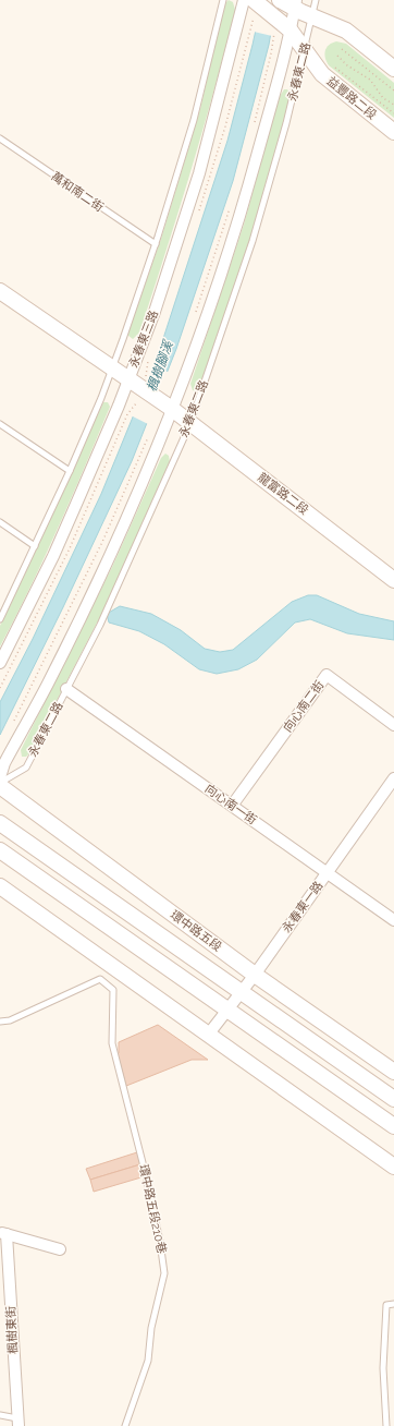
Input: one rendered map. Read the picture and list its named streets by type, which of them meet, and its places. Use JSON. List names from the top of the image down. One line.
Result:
{"streets":{"street":["永春東二路","益豐路二段","永春東三路","龍富路二段","向心南二街","向心南一街","永春東一路","環中路五段","楓樹東街"],"lane":["萬和南二街","環中路五段210巷"]},"crossings":[["永春東二路","益豐路二段"],["永春東二路","龍富路二段"],["永春東二路","向心南一街"],["永春東二路","環中路五段"],["萬和南二街","永春東三路"],["永春東三路","龍富路二段"],["向心南二街","向心南一街"],["向心南一街","永春東一路"],["永春東一路","環中路五段"]],"water":["楓樹腳溪"]}
